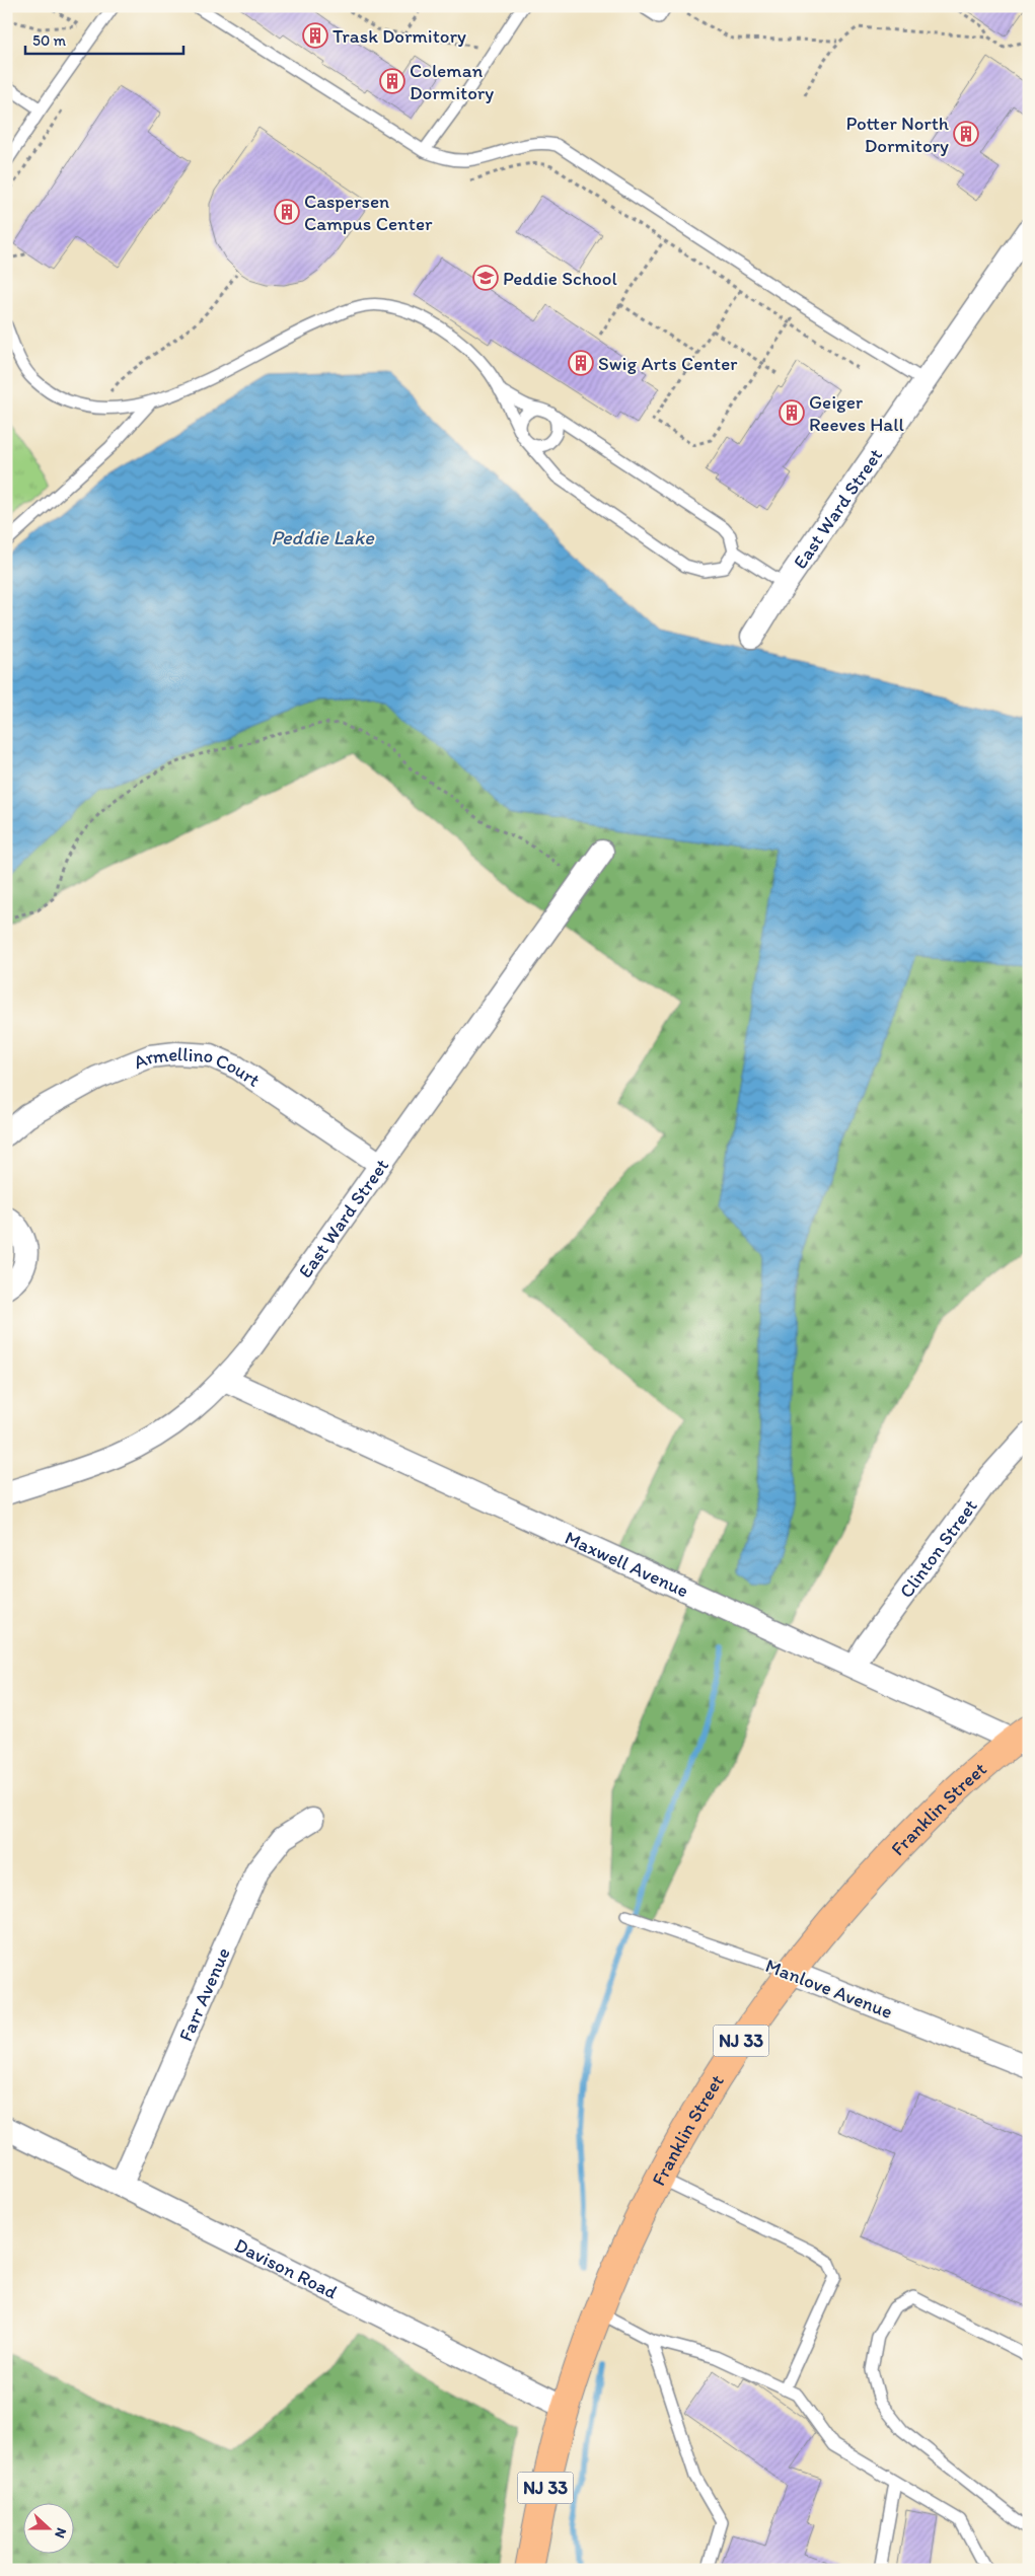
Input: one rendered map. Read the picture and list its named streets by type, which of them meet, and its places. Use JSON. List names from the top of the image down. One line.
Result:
{"streets":{"main road":["Franklin Street","NJ 33"],"street":["East Ward Street","Armellino Court","Clinton Street","Maxwell Avenue","Manlove Avenue","Farr Avenue","Davison Road"]},"crossings":[["East Ward Street","Armellino Court"],["East Ward Street","Maxwell Avenue"],["Clinton Street","Maxwell Avenue"],["Maxwell Avenue","Franklin Street"],["Franklin Street","Manlove Avenue"],["Franklin Street","Davison Road"],["Farr Avenue","Davison Road"]],"water":["Peddie Lake"],"places":{"building":["Trask Dormitory","Coleman Dormitory","Potter North Dormitory","Caspersen Campus Center","Swig Arts Center","Geiger Reeves Hall"],"school or university":["Peddie School"]},"scale_bar":"50 m","north":"right"}
